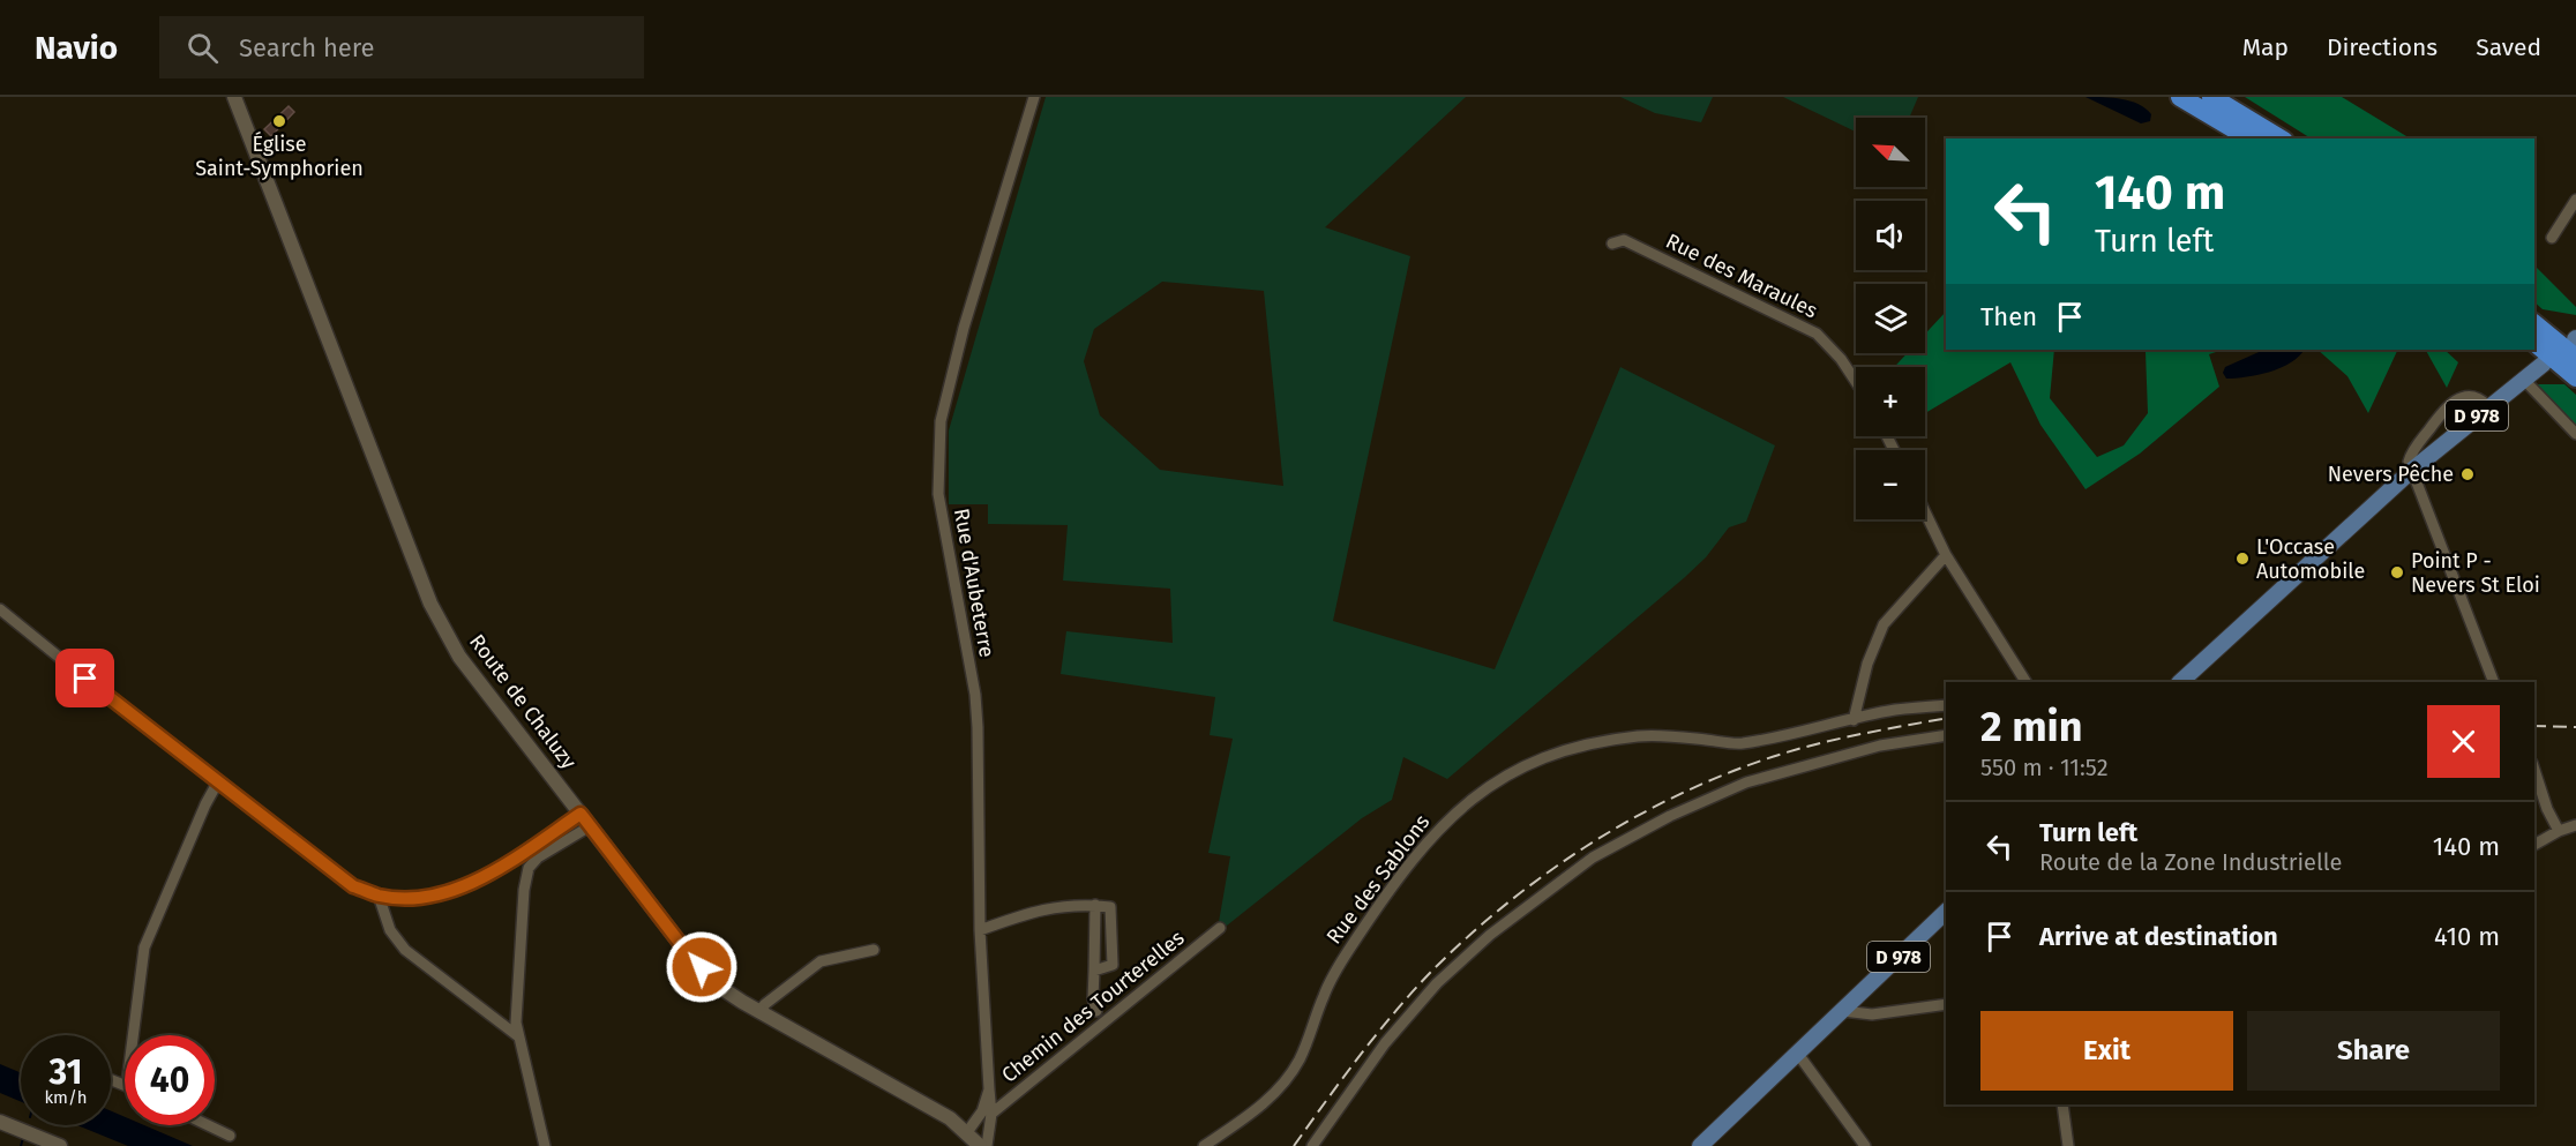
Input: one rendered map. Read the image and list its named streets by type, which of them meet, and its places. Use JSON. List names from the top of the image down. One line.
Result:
{"streets":{"main road":["D 978"],"street":["Rue des Maraules","Rue d'Aubeterre","Route de Chaluzy","Rue des Sablons","Chemin des Tourterelles"]},"crossings":[["Rue d'Aubeterre","Route de Chaluzy"],["Rue d'Aubeterre","Chemin des Tourterelles"]],"places":["Église Saint-Symphorien","Nevers Pêche","L'Occase Automobile","Point P - Nevers St Eloi"],"north":"top left","page":{"header":"Navio","search":"Search here","nav":["Map","Directions","Saved"],"map_buttons":["+","−"],"turn":["140 m","Turn left"],"then":"Then","heading":["2 min","550 m · 11:52"],"list":[{"name":"Turn left","note":"Route de la Zone Industrielle","value":"140 m"},{"name":"Arrive at destination","value":"410 m"}],"buttons":["Exit","Share"],"speed":"31 km/h","limit":"40"}}
